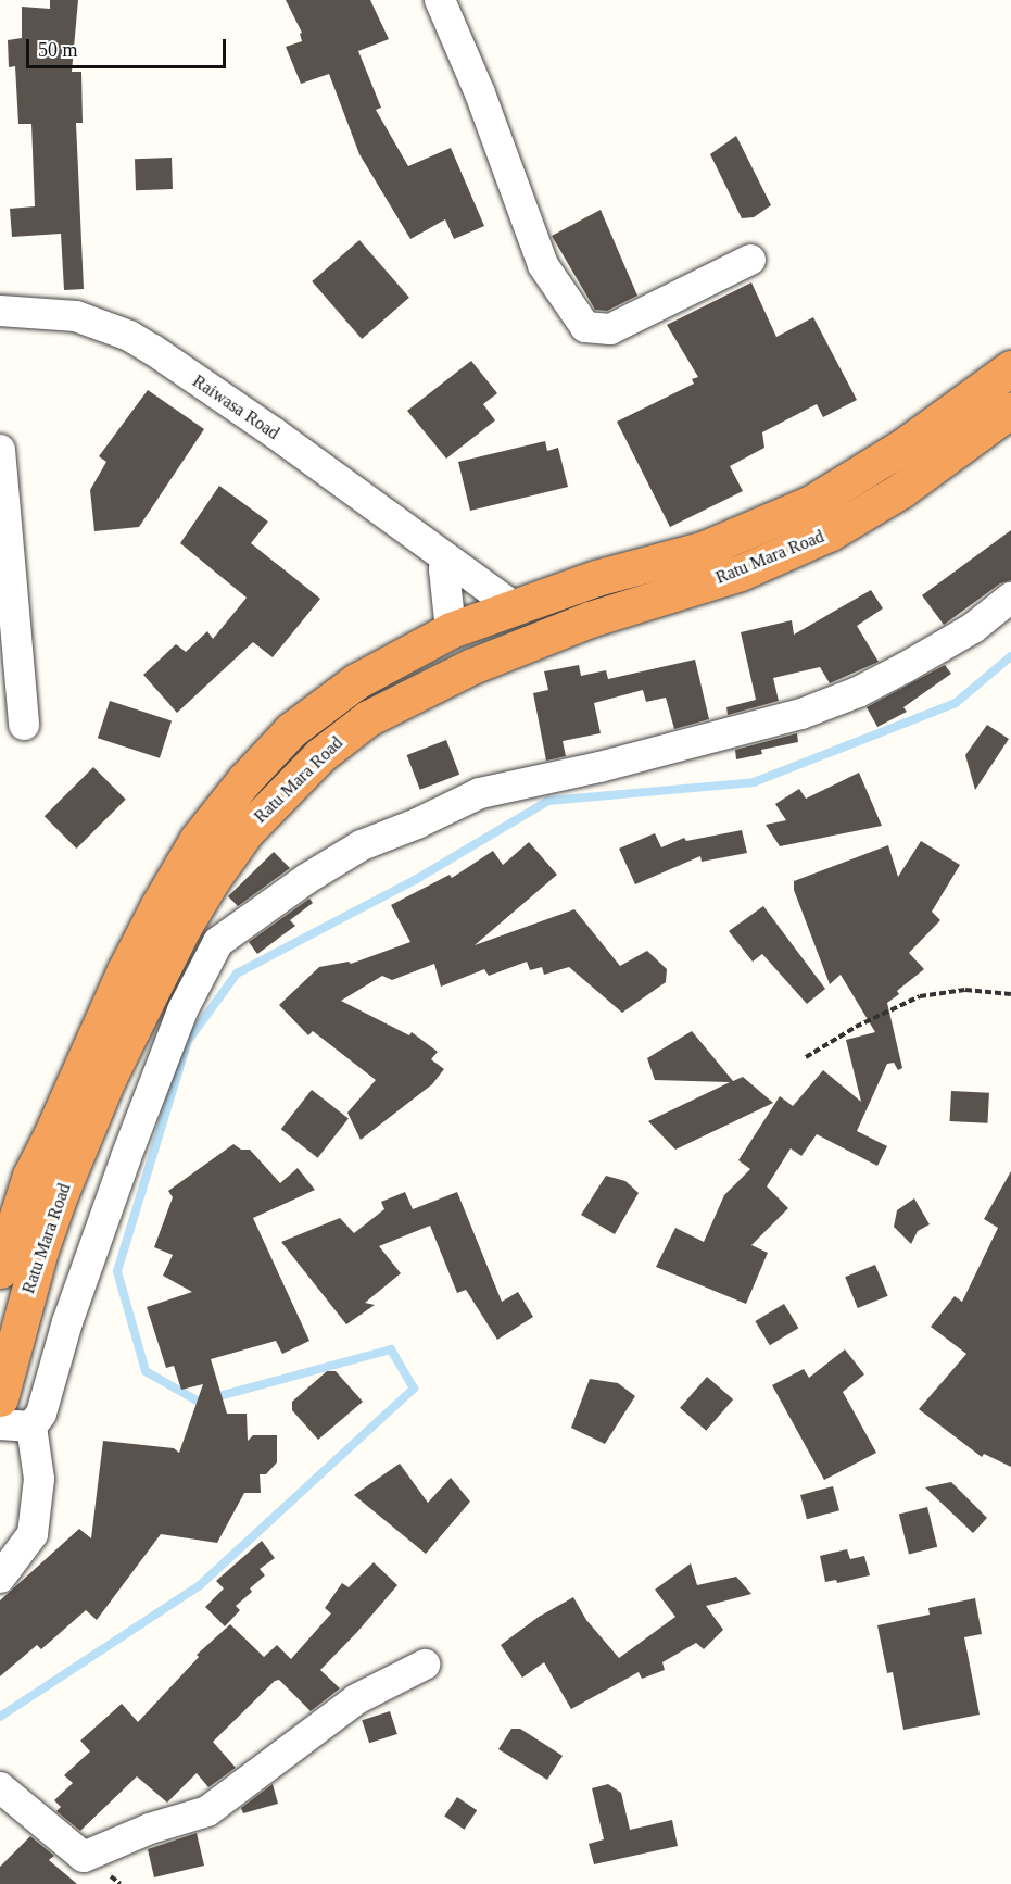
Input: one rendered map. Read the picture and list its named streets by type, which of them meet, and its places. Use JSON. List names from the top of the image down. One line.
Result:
{"streets":{"highway":["Ratu Mara Road"],"street":["Raiwasa Road"]},"crossings":[["Raiwasa Road","Ratu Mara Road"]],"scale_bar":"50 m"}
